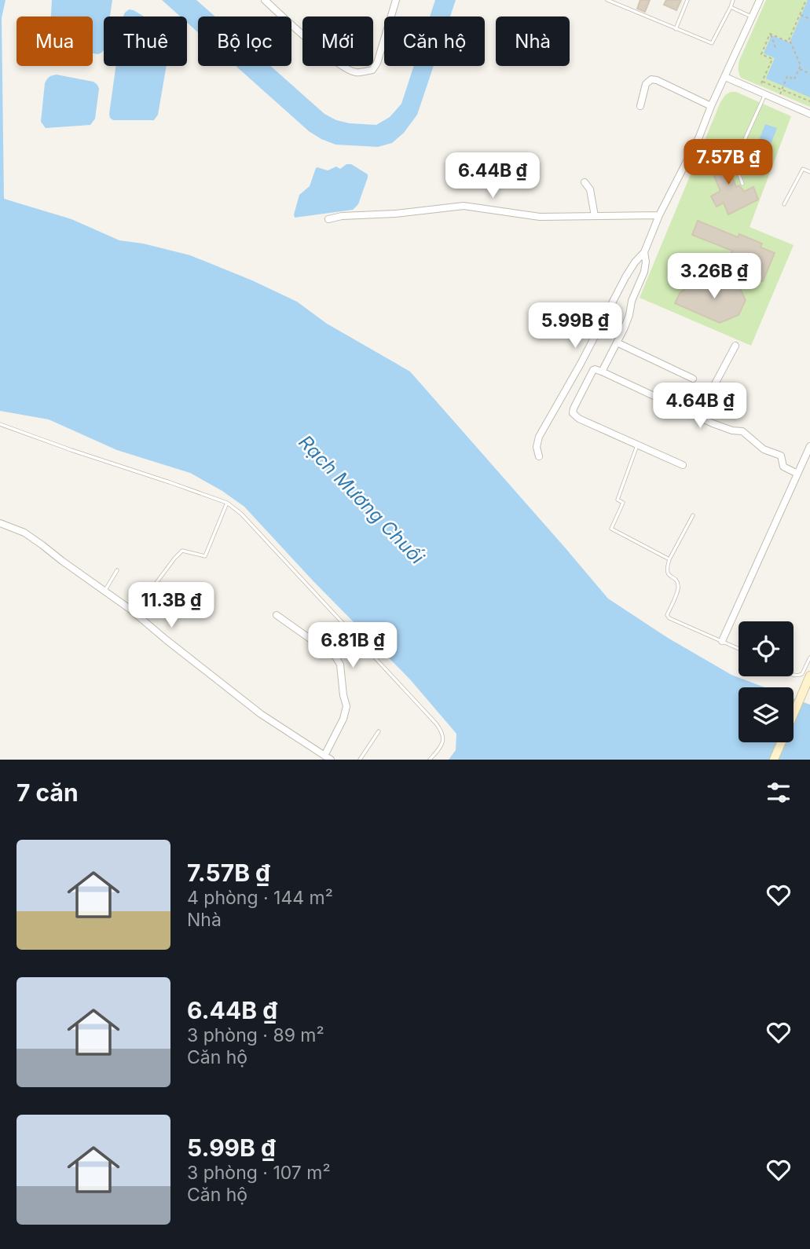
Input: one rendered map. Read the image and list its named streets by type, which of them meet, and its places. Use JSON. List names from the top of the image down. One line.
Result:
{"water":["Rạch Mương Chuối"],"page":{"chip":["Mua","Thuê","Bộ lọc","Mới","Căn hộ","Nhà"],"price":["7.57B ₫","6.44B ₫","3.26B ₫","5.99B ₫","4.64B ₫","11.3B ₫","6.81B ₫"],"heading":"7 căn","list":[{"name":"7.57B ₫","note":"4 phòng · 144 m² · Nhà"},{"name":"6.44B ₫","note":"3 phòng · 89 m² · Căn hộ"},{"name":"5.99B ₫","note":"3 phòng · 107 m² · Căn hộ"}]}}
